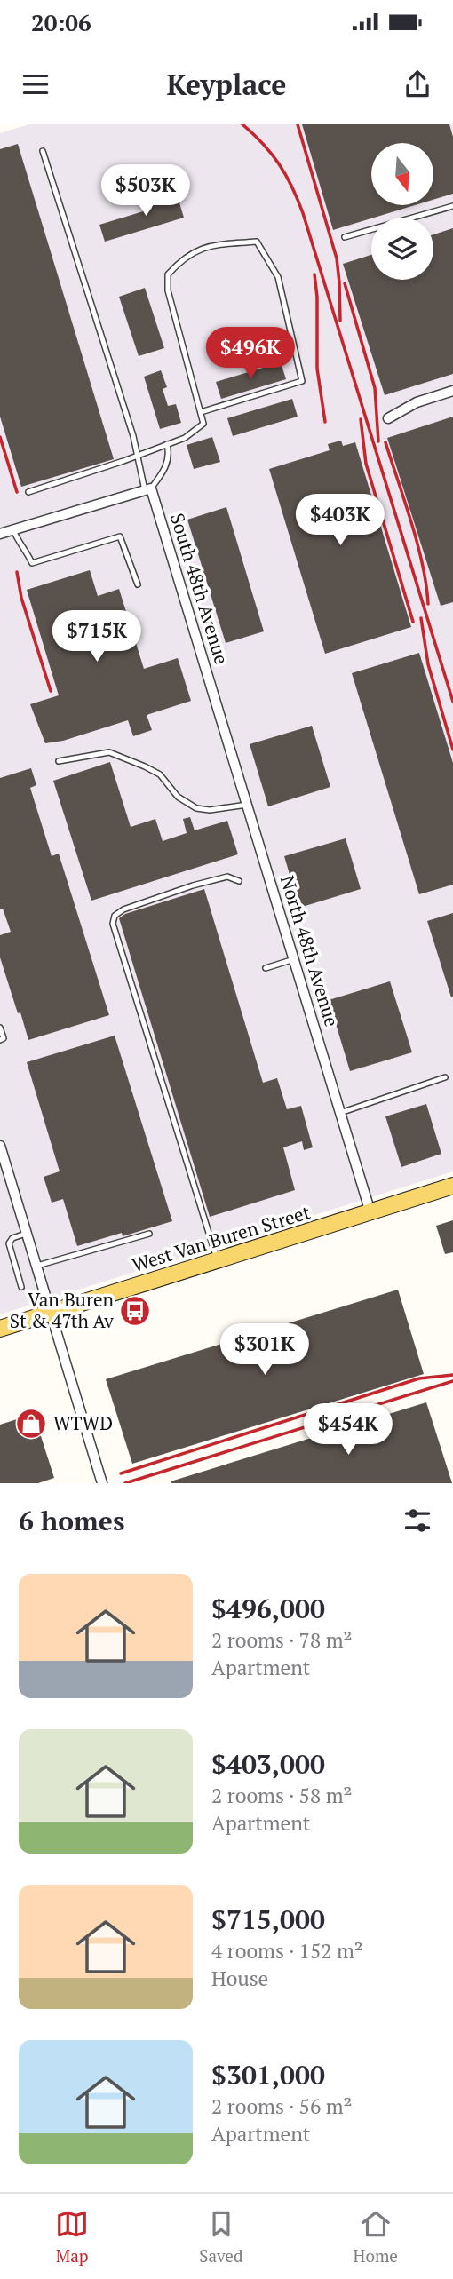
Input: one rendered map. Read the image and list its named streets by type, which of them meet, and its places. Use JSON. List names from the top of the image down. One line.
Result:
{"streets":{"main road":["West Van Buren Street"],"street":["South 48th Avenue","North 48th Avenue"]},"crossings":[["South 48th Avenue","North 48th Avenue"],["North 48th Avenue","West Van Buren Street"]],"places":{"bus stop":["Van Buren St & 47th Av"],"shop":["WTWD"]},"north":"bottom","page":{"status":"20:06","header":"Keyplace","price":["$503K","$496K","$403K","$715K","$301K","$454K"],"heading":"6 homes","list":[{"name":"$496,000","note":"2 rooms · 78 m² · Apartment"},{"name":"$403,000","note":"2 rooms · 58 m² · Apartment"},{"name":"$715,000","note":"4 rooms · 152 m² · House"},{"name":"$301,000","note":"2 rooms · 56 m² · Apartment"}],"tabs":["Map","Saved","Home"]}}
